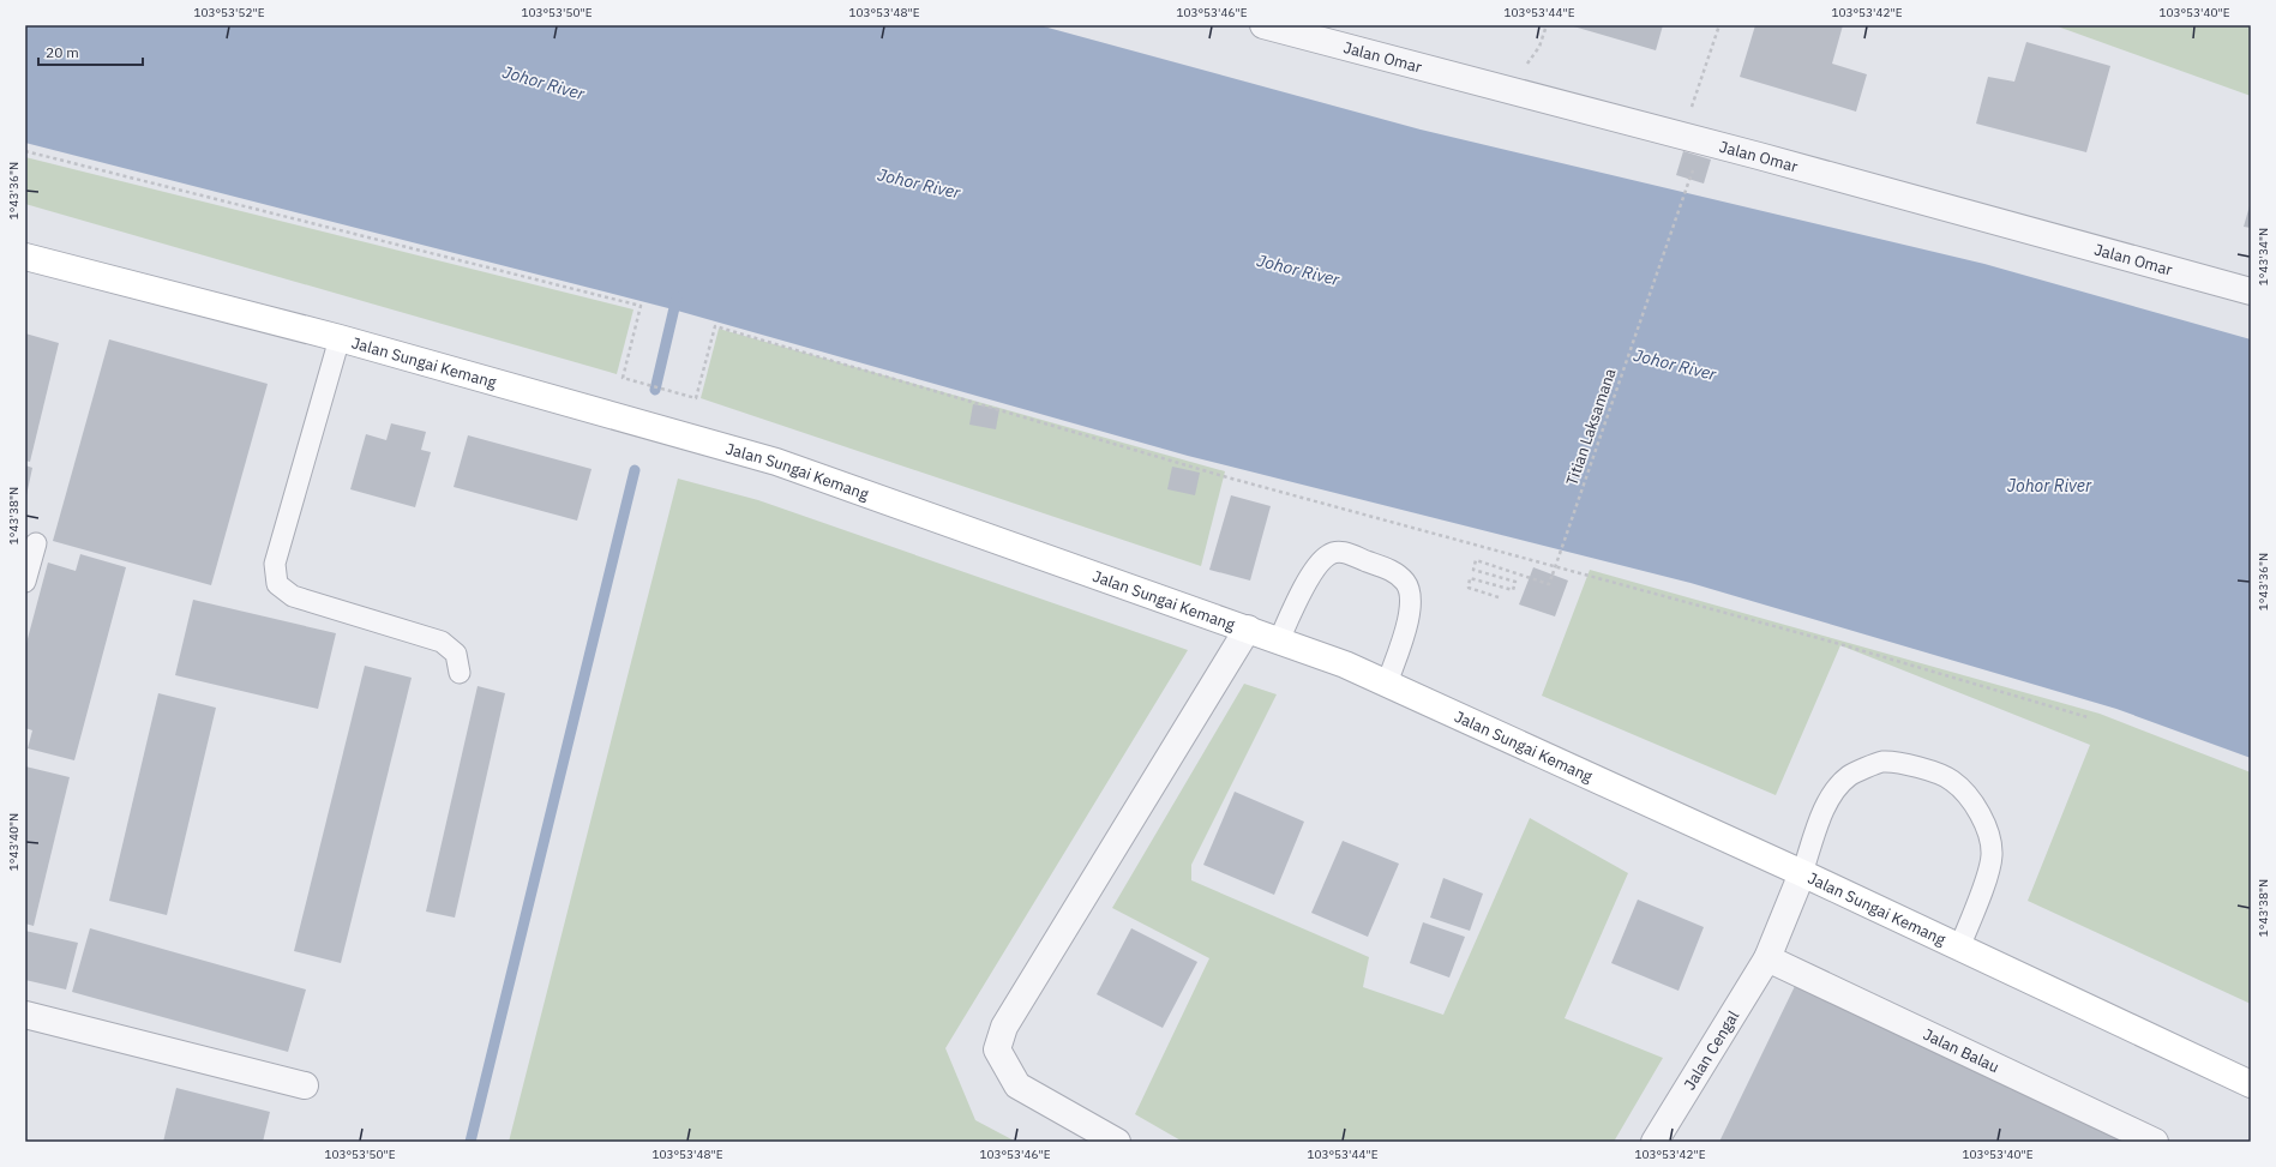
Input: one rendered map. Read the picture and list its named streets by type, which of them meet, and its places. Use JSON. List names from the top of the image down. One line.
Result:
{"streets":{"street":["Jalan Omar","Jalan Sungai Kemang","Jalan Cengal","Jalan Balau"],"path":["Titian Laksamana"]},"crossings":[["Jalan Sungai Kemang","Jalan Cengal"],["Jalan Cengal","Jalan Balau"]],"water":["Johor River"],"scale_bar":"20 m","coordinates":["103°53'52\"E","103°53'50\"E","103°53'48\"E","103°53'46\"E","103°53'44\"E","103°53'42\"E","103°53'40\"E","1°43'36\"N","1°43'34\"N","1°43'38\"N","1°43'40\"N"]}
